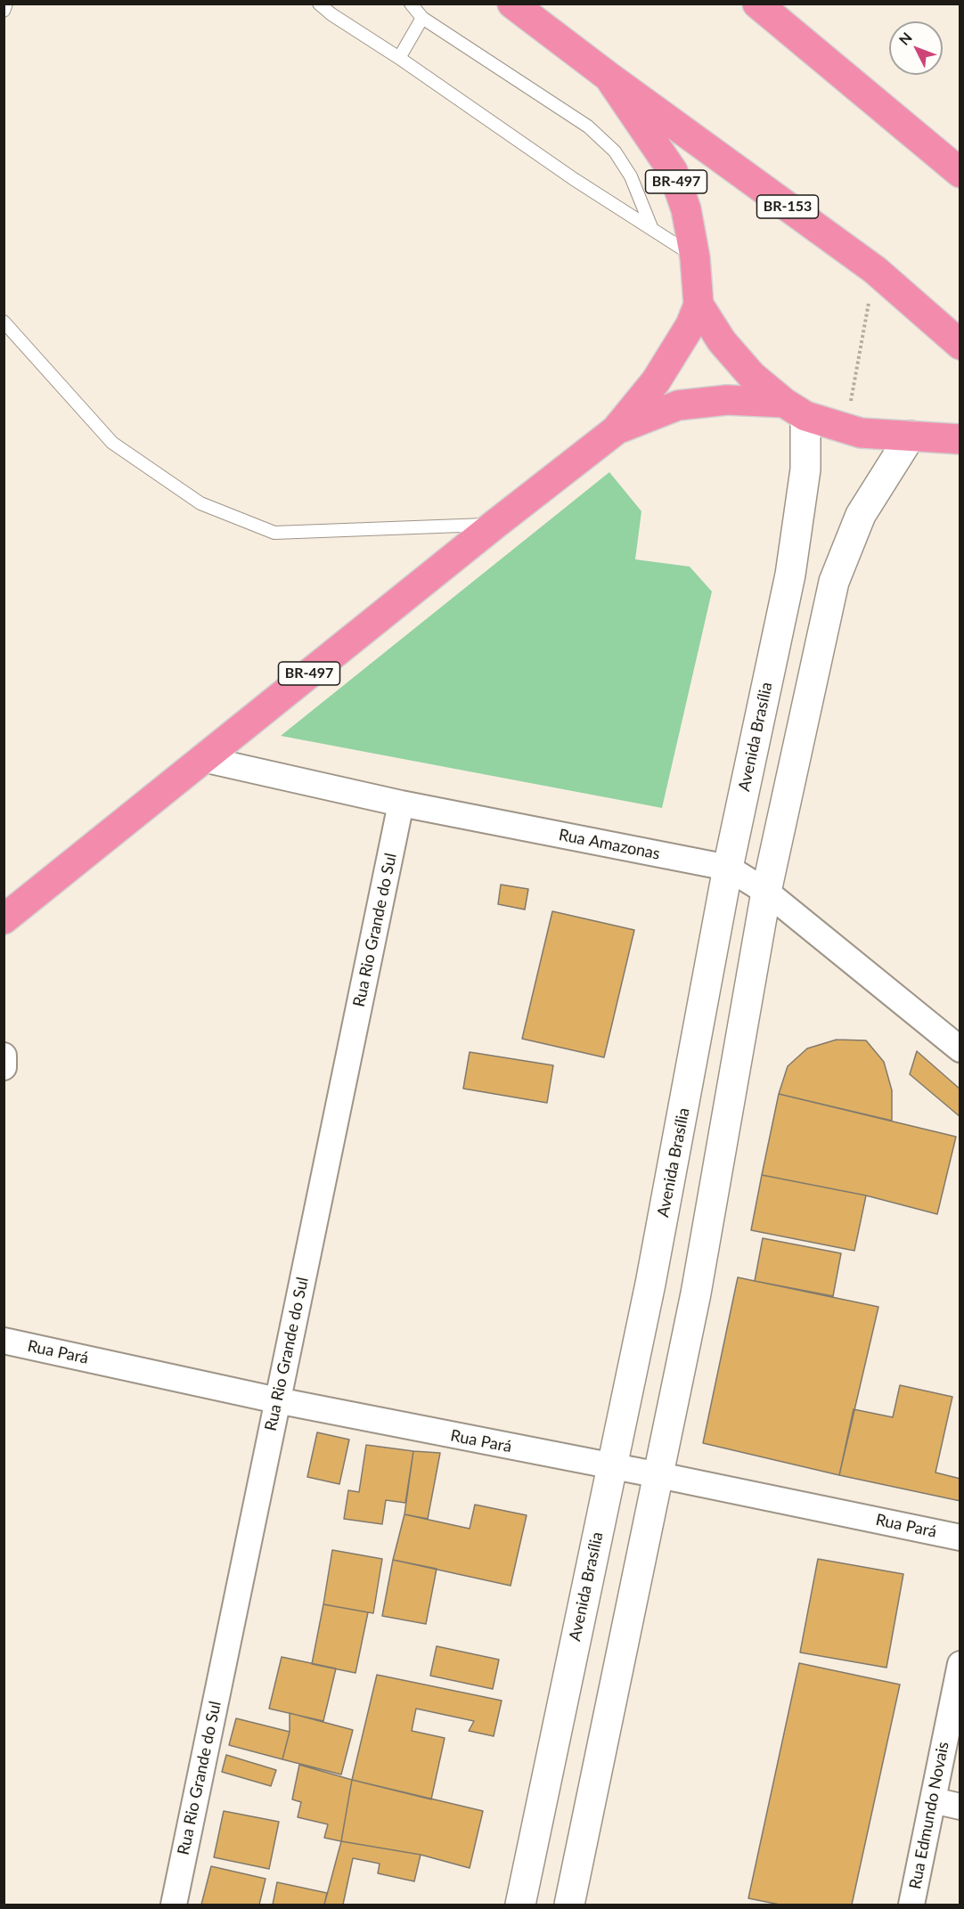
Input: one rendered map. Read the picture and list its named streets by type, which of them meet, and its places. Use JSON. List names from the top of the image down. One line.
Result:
{"streets":{"highway":["BR-497","BR-153"],"street":["Avenida Brasília","Rua Amazonas","Rua Rio Grande do Sul","Rua Pará","Rua Edmundo Novais"]},"crossings":[["BR-497","BR-153"],["BR-497","Avenida Brasília"],["BR-497","Rua Amazonas"],["Avenida Brasília","Rua Amazonas"],["Avenida Brasília","Rua Pará"],["Rua Amazonas","Rua Rio Grande do Sul"],["Rua Rio Grande do Sul","Rua Pará"]],"north":"top left"}
